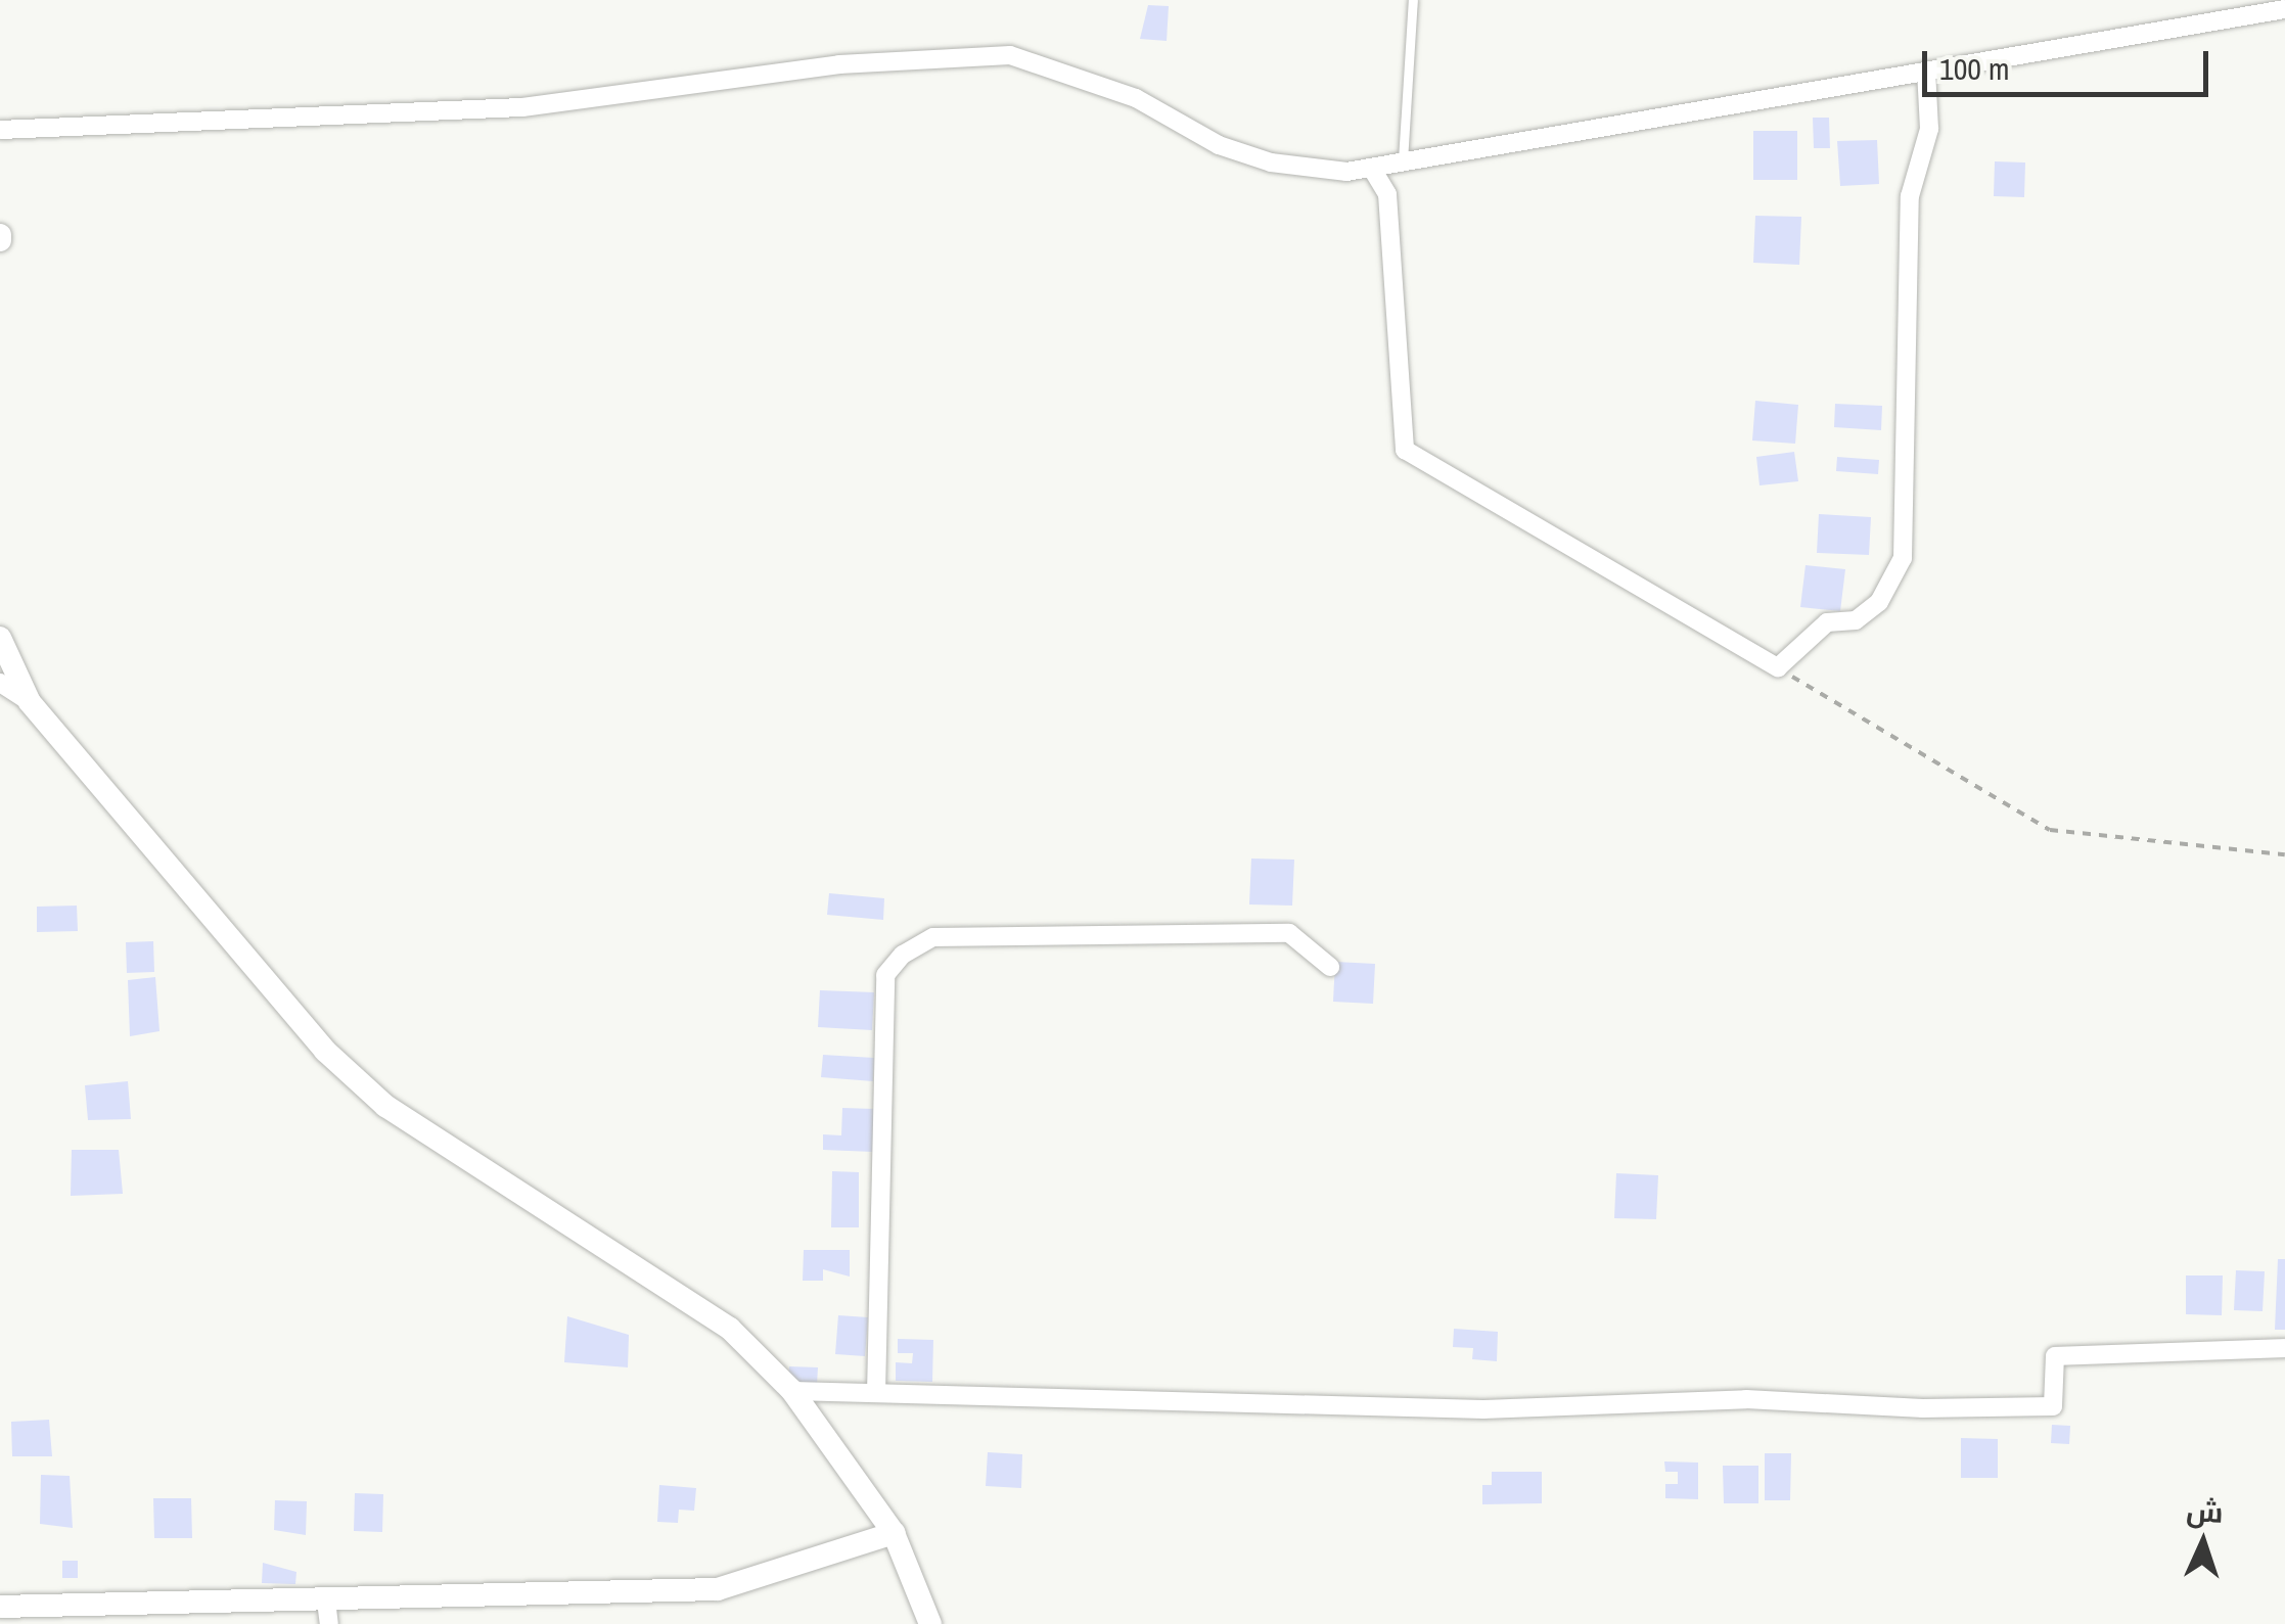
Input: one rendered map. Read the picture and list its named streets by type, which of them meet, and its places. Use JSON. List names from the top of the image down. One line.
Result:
{"scale_bar":"100 m","north":"top"}
